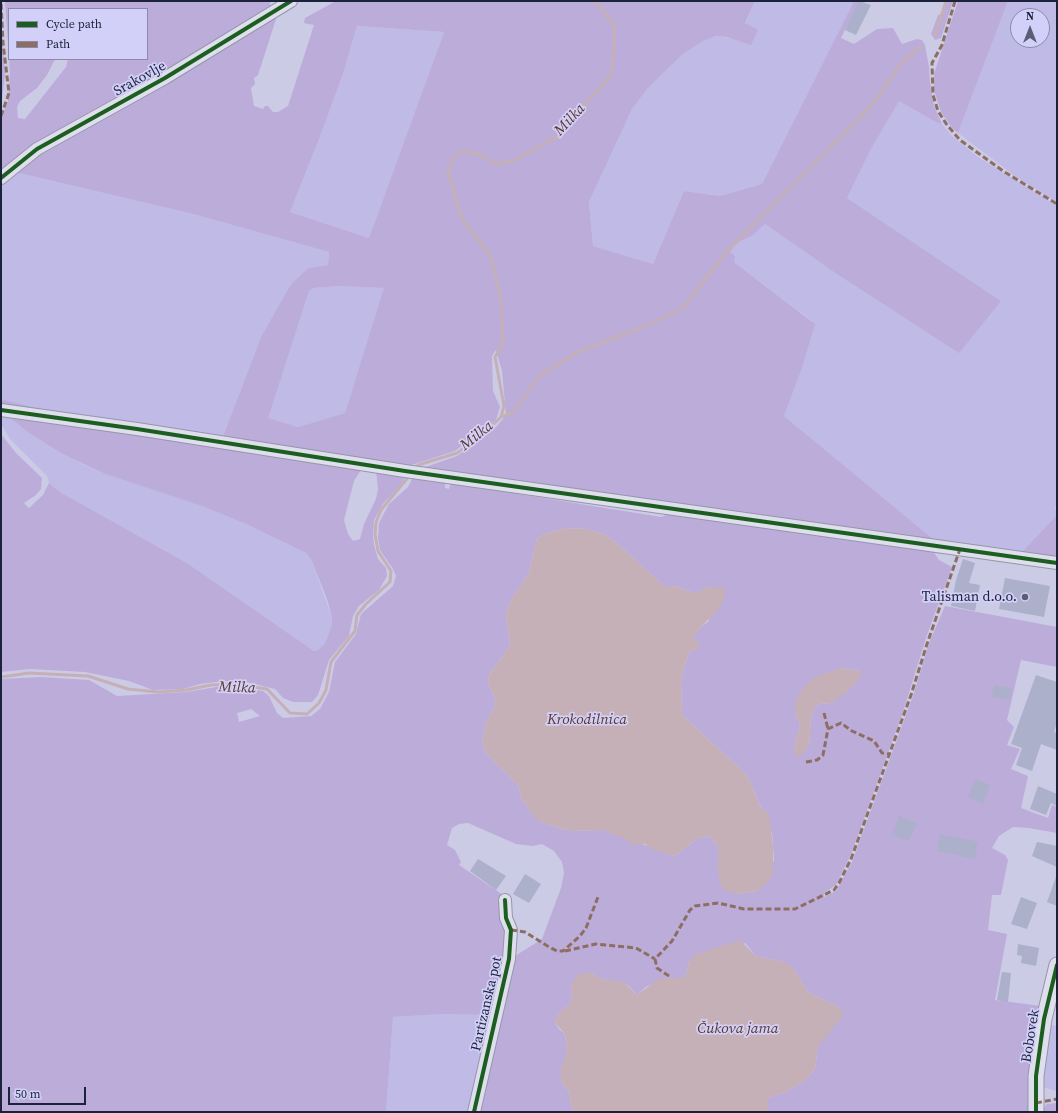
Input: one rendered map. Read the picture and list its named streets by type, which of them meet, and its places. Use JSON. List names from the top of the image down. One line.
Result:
{"streets":{"street":["Srakovlje","Partizanska pot","Bobovek"]},"water":["Milka","Krokodilnica","Čukova jama"],"places":["Talisman d.o.o."],"legend":["Cycle path","Path"],"scale_bar":"50 m","north":"top"}
